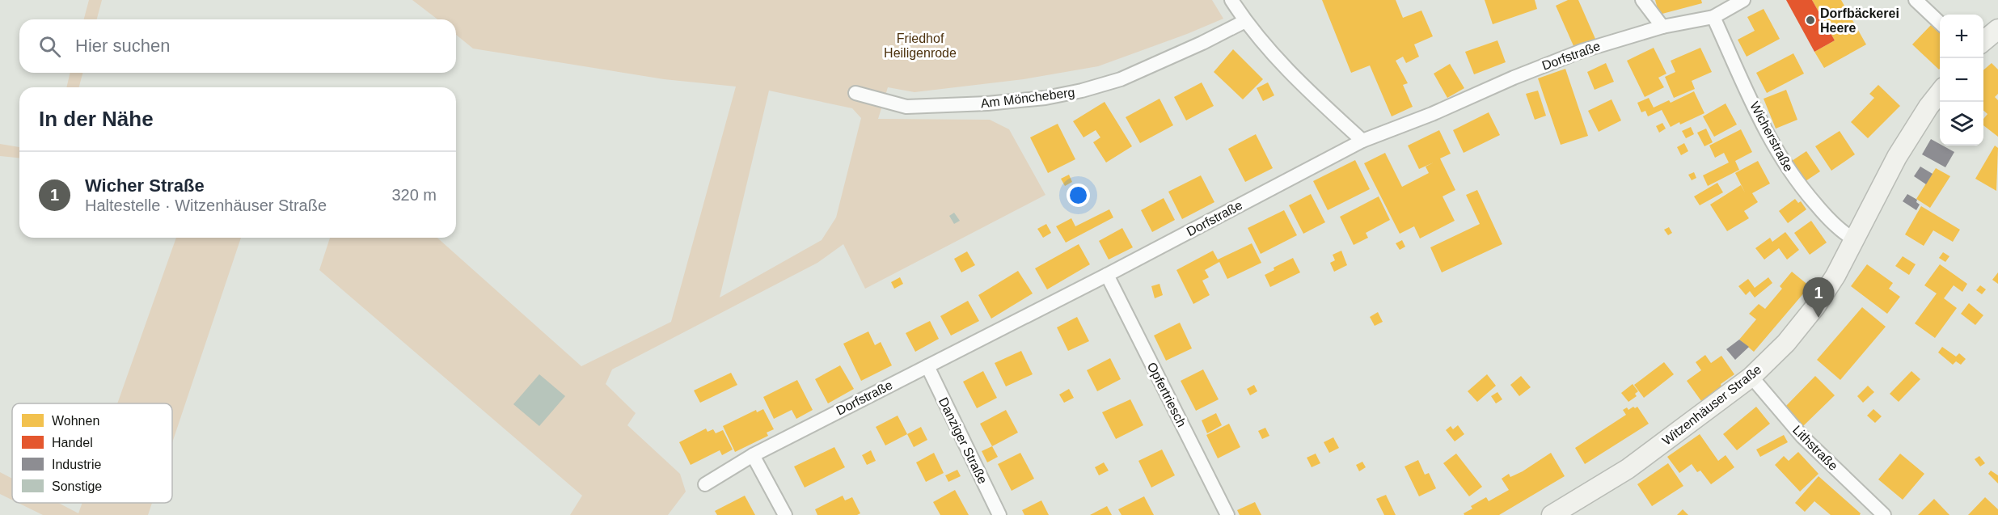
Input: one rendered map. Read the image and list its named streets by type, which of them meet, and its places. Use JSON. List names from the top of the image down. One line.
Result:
{"streets":{"main road":["Witzenhäuser Straße"],"street":["Dorfstraße","Am Möncheberg","Wicherstraße","Opfertriesch","Danziger Straße","Lithstraße"]},"crossings":[["Dorfstraße","Wicherstraße"],["Dorfstraße","Opfertriesch"],["Dorfstraße","Danziger Straße"],["Wicherstraße","Witzenhäuser Straße"],["Witzenhäuser Straße","Lithstraße"]],"parks":["Friedhof Heiligenrode"],"places":["Dorfbäckerei Heere"],"legend":["Wohnen","Handel","Industrie","Sonstige"],"page":{"map_buttons":["+","−"],"search":"Hier suchen","heading":"In der Nähe","list":[{"mark":"1","name":"Wicher Straße","note":"Haltestelle · Witzenhäuser Straße","value":"320 m"}],"pins":"1"}}
